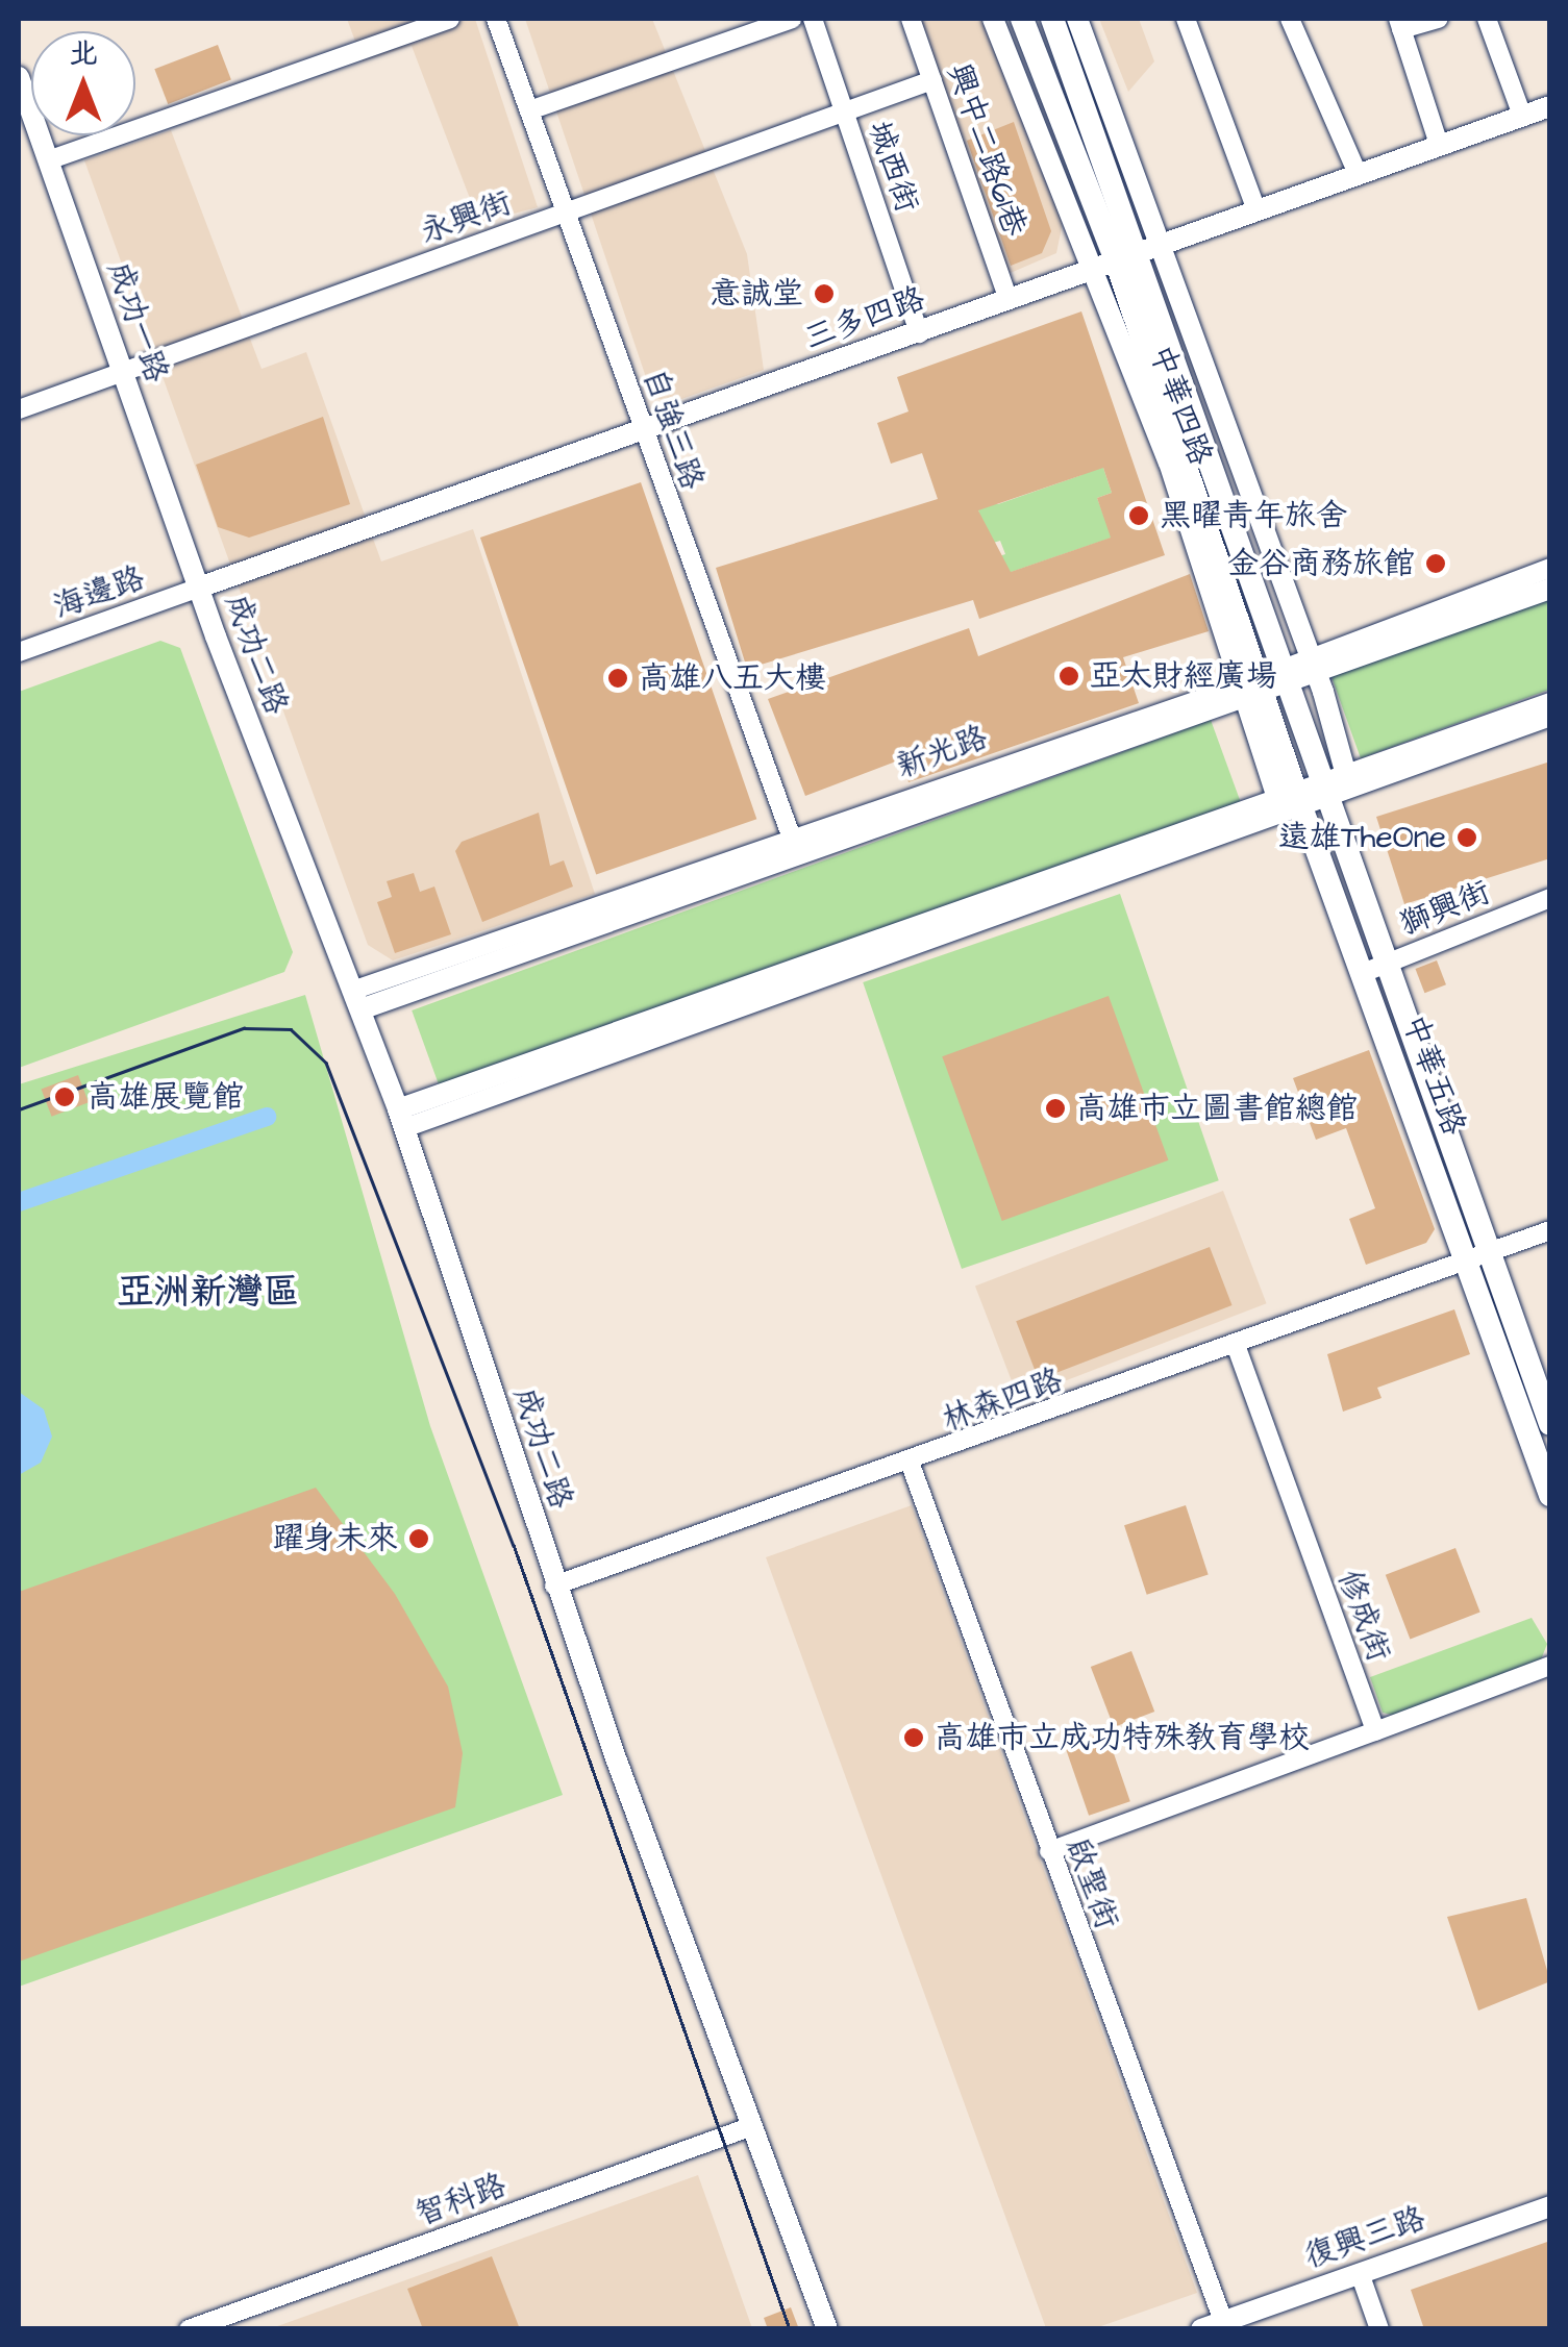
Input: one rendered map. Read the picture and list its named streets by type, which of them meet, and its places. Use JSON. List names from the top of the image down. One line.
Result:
{"streets":{"main road":["中華四路","中華五路"],"street":["興中二路61巷","城西街","永興街","三多四路","成功一路","自強三路","海邊路","成功二路","新光路","獅興街","林森四路","修成街","啟聖街","智科路","復興三路"]},"crossings":[["興中二路61巷","永興街"],["興中二路61巷","三多四路"],["城西街","永興街"],["城西街","三多四路"],["永興街","成功一路"],["永興街","自強三路"],["三多四路","成功一路"],["三多四路","中華四路"],["三多四路","自強三路"],["三多四路","海邊路"],["三多四路","成功二路"],["成功一路","海邊路"],["成功一路","成功二路"],["中華四路","新光路"],["中華四路","中華五路"],["自強三路","新光路"],["海邊路","成功二路"],["成功二路","新光路"],["成功二路","林森四路"],["成功二路","智科路"],["新光路","中華五路"],["獅興街","中華五路"],["中華五路","林森四路"],["林森四路","修成街"],["林森四路","啟聖街"],["啟聖街","復興三路"]],"districts":["亞洲新灣區"],"places":["意誠堂","黑曜青年旅舍","金谷商務旅館","亞太財經廣場","高雄八五大樓","遠雄TheOne","高雄展覽館","高雄市立圖書館總館","躍身未來","高雄市立成功特殊教育學校"],"north":"top"}
